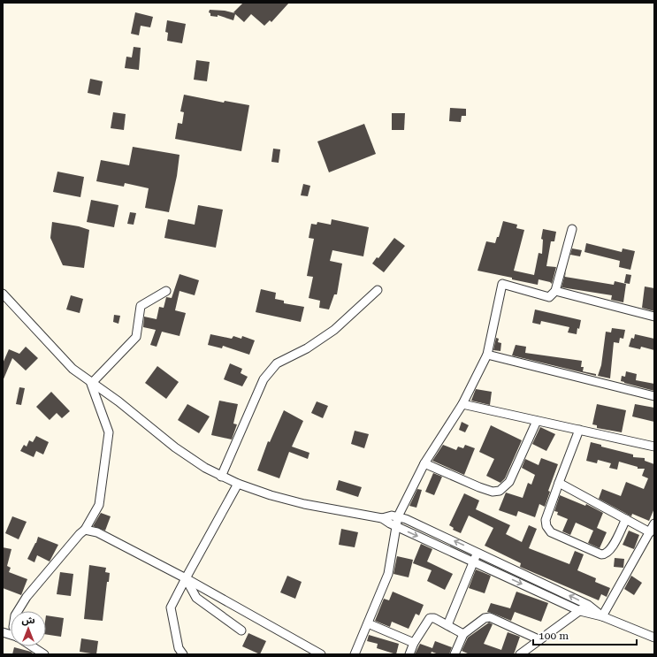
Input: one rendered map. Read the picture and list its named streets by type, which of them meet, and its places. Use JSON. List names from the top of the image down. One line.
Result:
{"scale_bar":"100 m","north":"top"}
